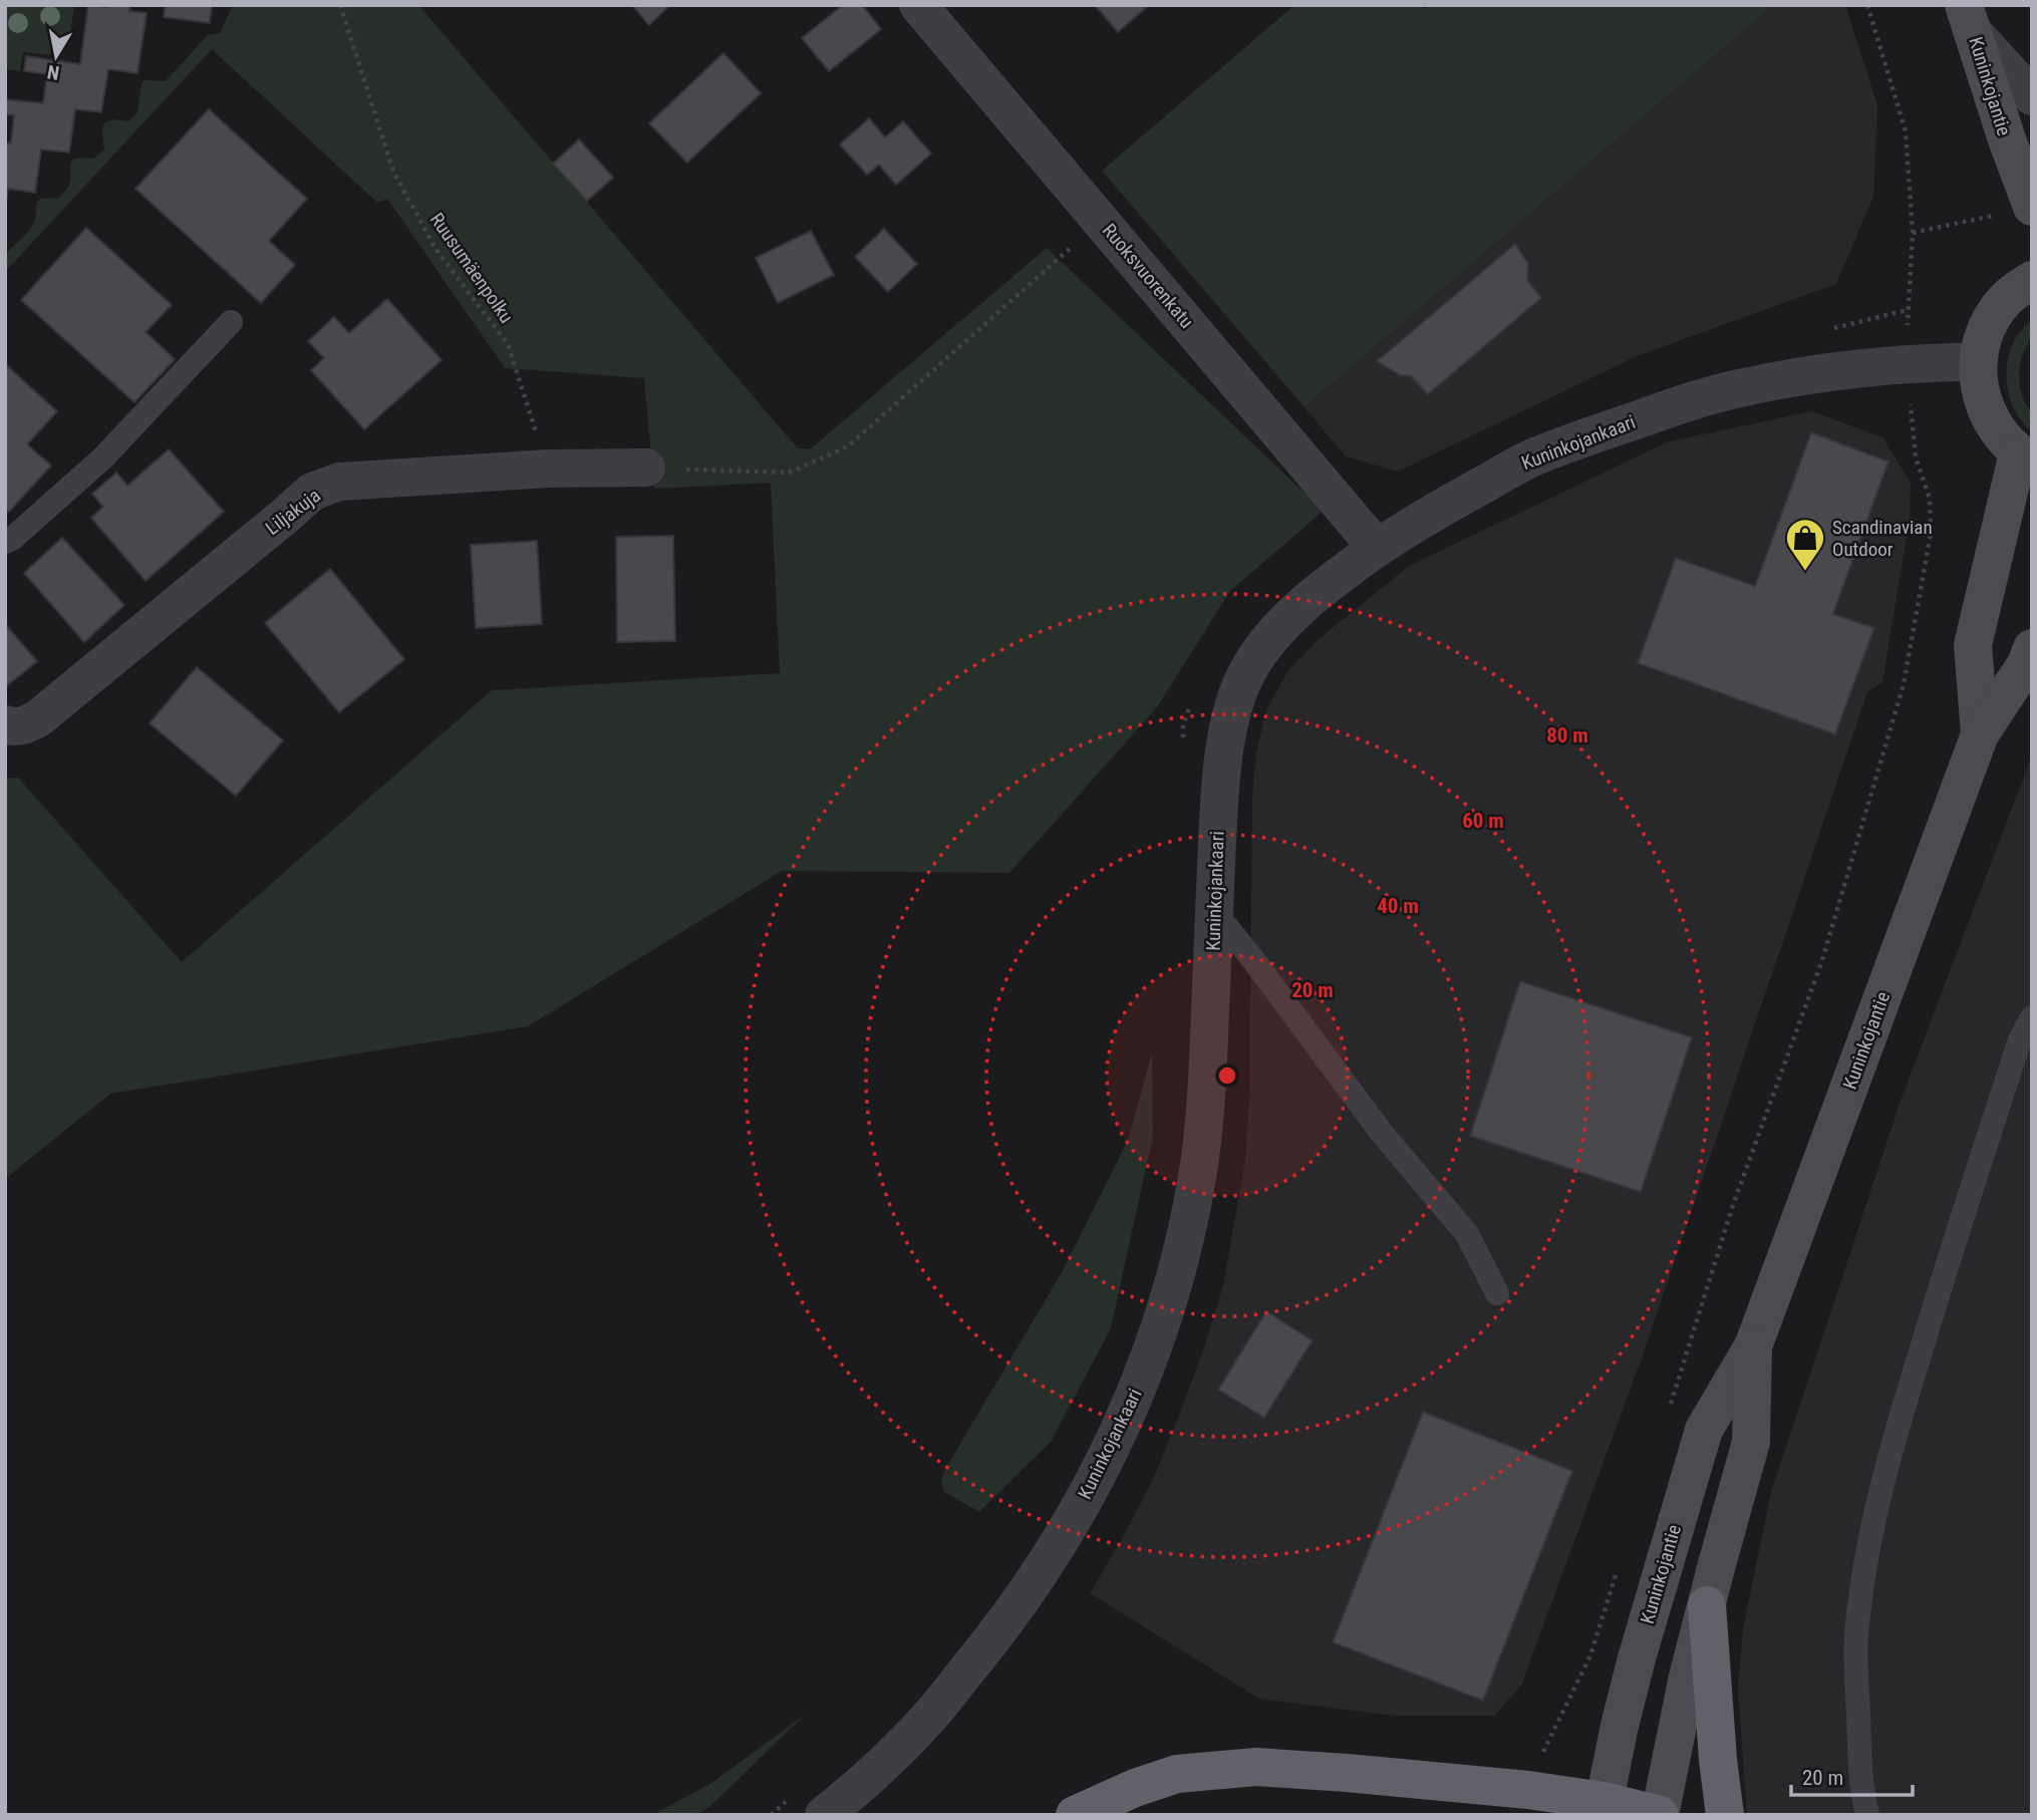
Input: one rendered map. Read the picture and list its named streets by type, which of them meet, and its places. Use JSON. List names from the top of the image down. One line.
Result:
{"streets":{"main road":["Kuninkojantie"],"street":["Ruoksvuorenkatu","Kuninkojankaari","Liljakuja"],"path":["Ruusumäenpolku"]},"crossings":[["Ruusumäenpolku","Liljakuja"],["Ruoksvuorenkatu","Kuninkojankaari"]],"places":{"shop":["Scandinavian Outdoor"]},"scale_bar":"20 m","north":"bottom","rings":["80 m","60 m","40 m","20 m"]}
